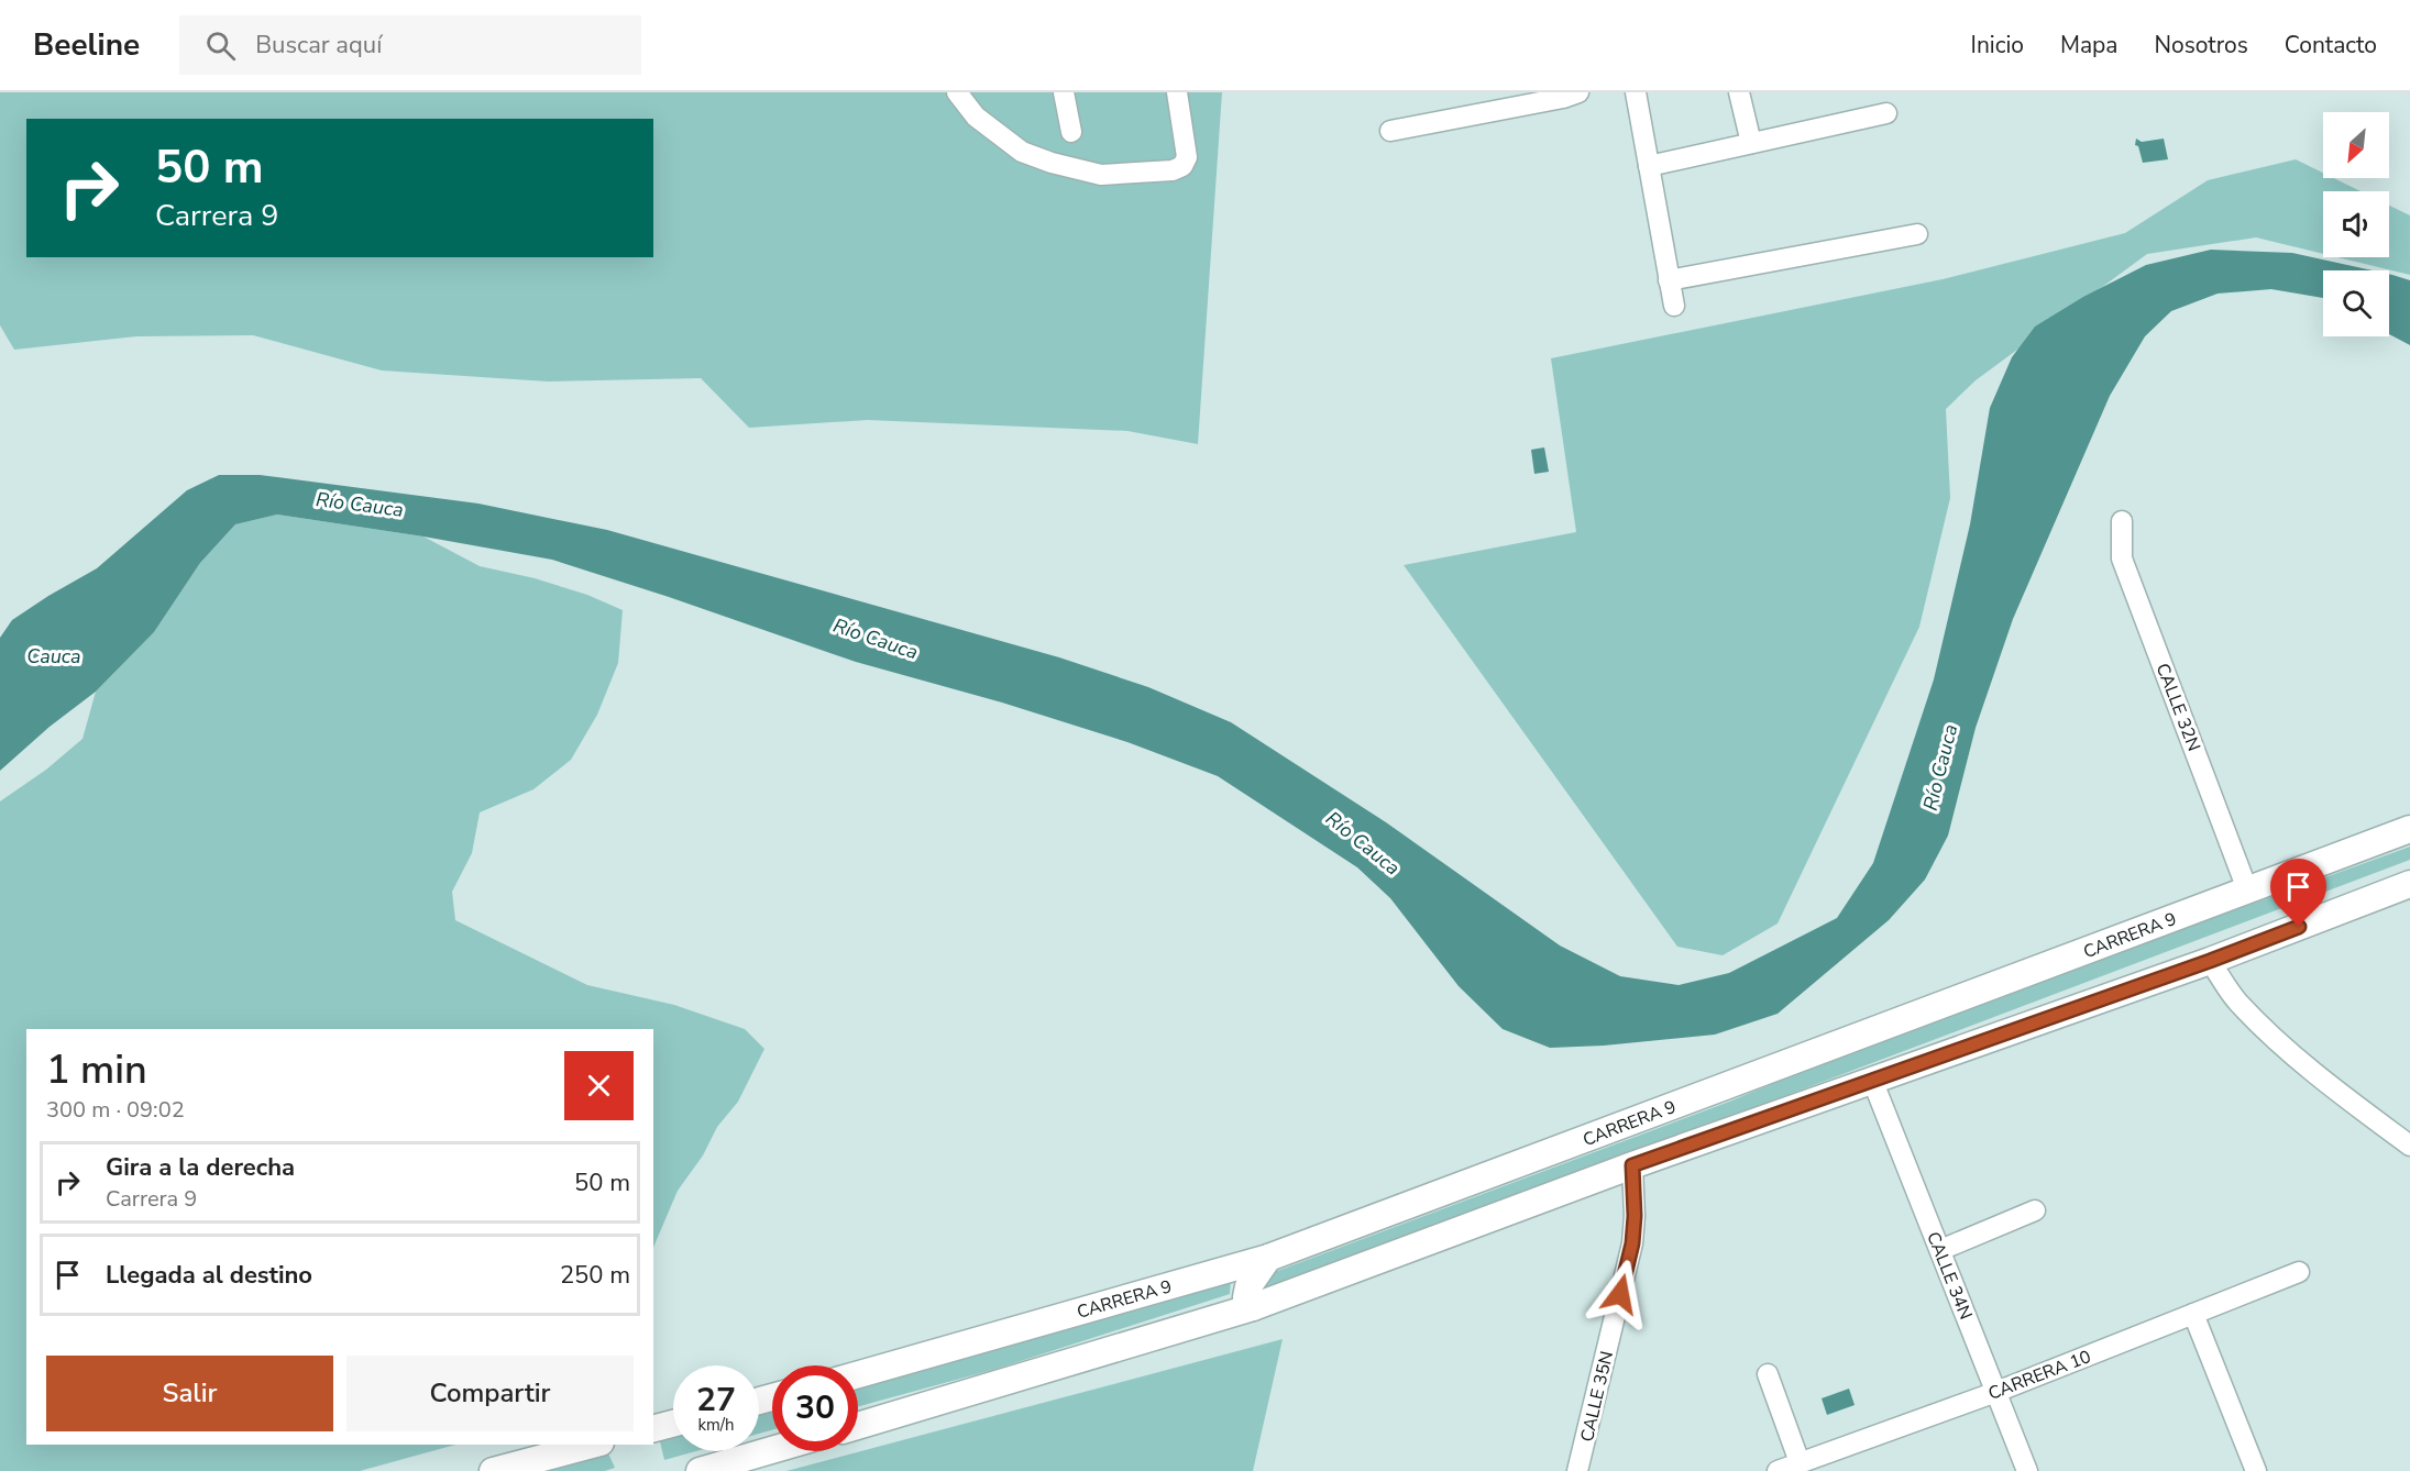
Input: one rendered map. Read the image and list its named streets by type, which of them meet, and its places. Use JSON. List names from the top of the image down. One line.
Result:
{"streets":{"main road":["CARRERA 9"],"street":["CALLE 32N","CALLE 34N","CARRERA 10","CALLE 35N"]},"crossings":[["CALLE 32N","CARRERA 9"],["CALLE 34N","CARRERA 10"]],"water":["Río Cauca","Cauca"],"north":"bottom left","page":{"header":"Beeline","search":"Buscar aquí","nav":["Inicio","Mapa","Nosotros","Contacto"],"turn":["50 m","Carrera 9"],"heading":["1 min","300 m · 09:02"],"list":[{"name":"Gira a la derecha","note":"Carrera 9","value":"50 m"},{"name":"Llegada al destino","value":"250 m"}],"buttons":["Salir","Compartir"],"speed":"27 km/h","limit":"30"}}
